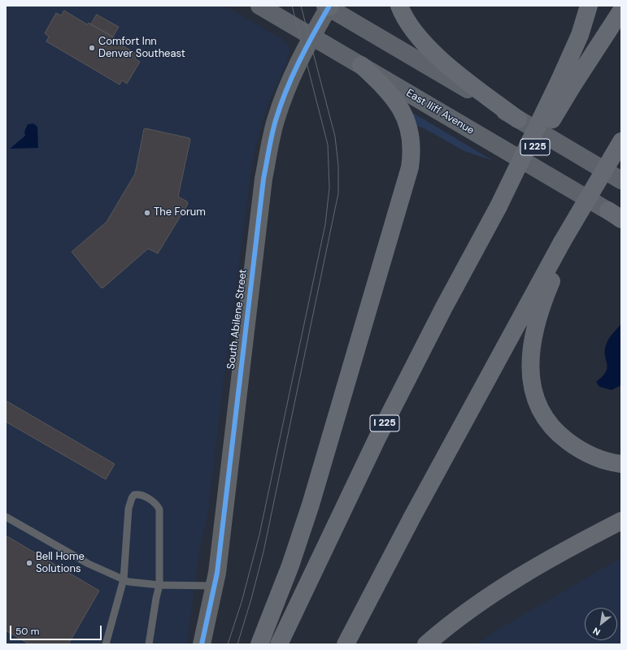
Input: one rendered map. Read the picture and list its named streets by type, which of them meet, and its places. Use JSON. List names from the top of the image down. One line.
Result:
{"streets":{"highway":["I 225"],"main road":["East Iliff Avenue"],"street":["South Abilene Street"]},"crossings":[["East Iliff Avenue","South Abilene Street"]],"places":["Comfort Inn Denver Southeast","The Forum","Bell Home Solutions"],"scale_bar":"50 m","north":"bottom left"}
